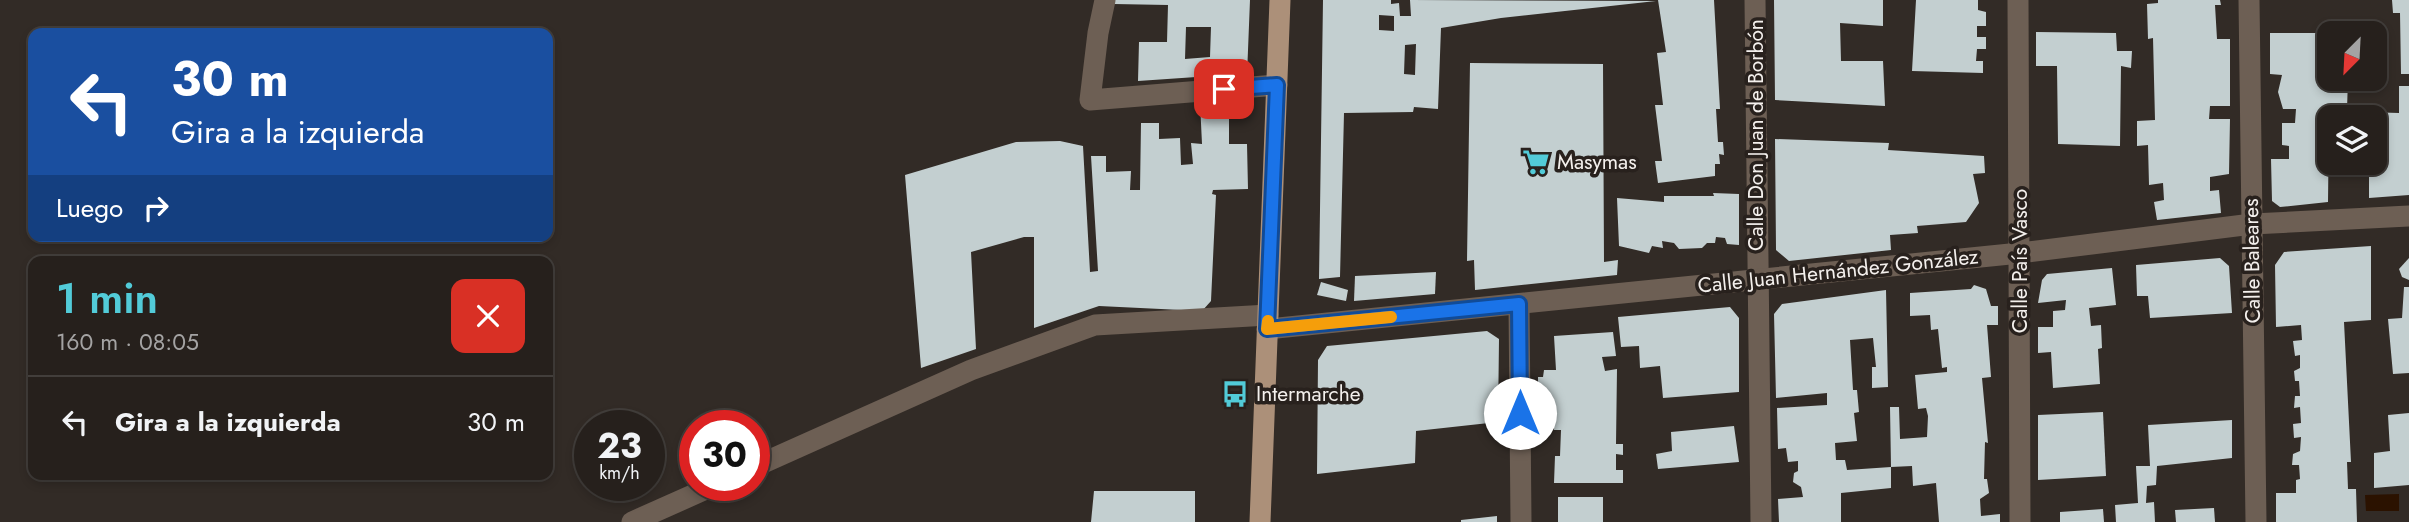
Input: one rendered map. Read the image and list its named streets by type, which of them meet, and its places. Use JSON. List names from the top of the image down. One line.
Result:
{"streets":{"street":["Calle Don Juan de Borbón","Calle País Vasco","Calle Baleares","Calle Juan Hernández González"]},"crossings":[["Calle Don Juan de Borbón","Calle Juan Hernández González"],["Calle País Vasco","Calle Juan Hernández González"],["Calle Baleares","Calle Juan Hernández González"]],"places":{"supermarket":["Masymas"],"bus stop":["Intermarche"]},"north":"bottom left","page":{"turn":["30 m","Gira a la izquierda"],"then":"Luego","heading":["1 min","160 m · 08:05"],"list":[{"name":"Gira a la izquierda","value":"30 m"}],"speed":"23 km/h","limit":"30"}}
